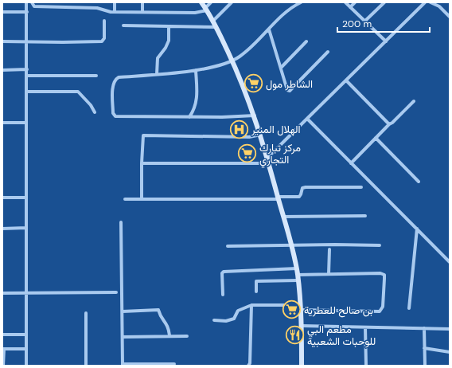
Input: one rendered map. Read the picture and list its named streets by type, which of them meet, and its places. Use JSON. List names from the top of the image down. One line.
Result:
{"places":{"supermarket":["الشاطر مول","مركز تبارك التجاري","بن صالح للعطرية"],"hospital":["الهلال المنير"],"restaurant":["مطعم البي للوحبات الشعبية"]},"scale_bar":"200 m"}
